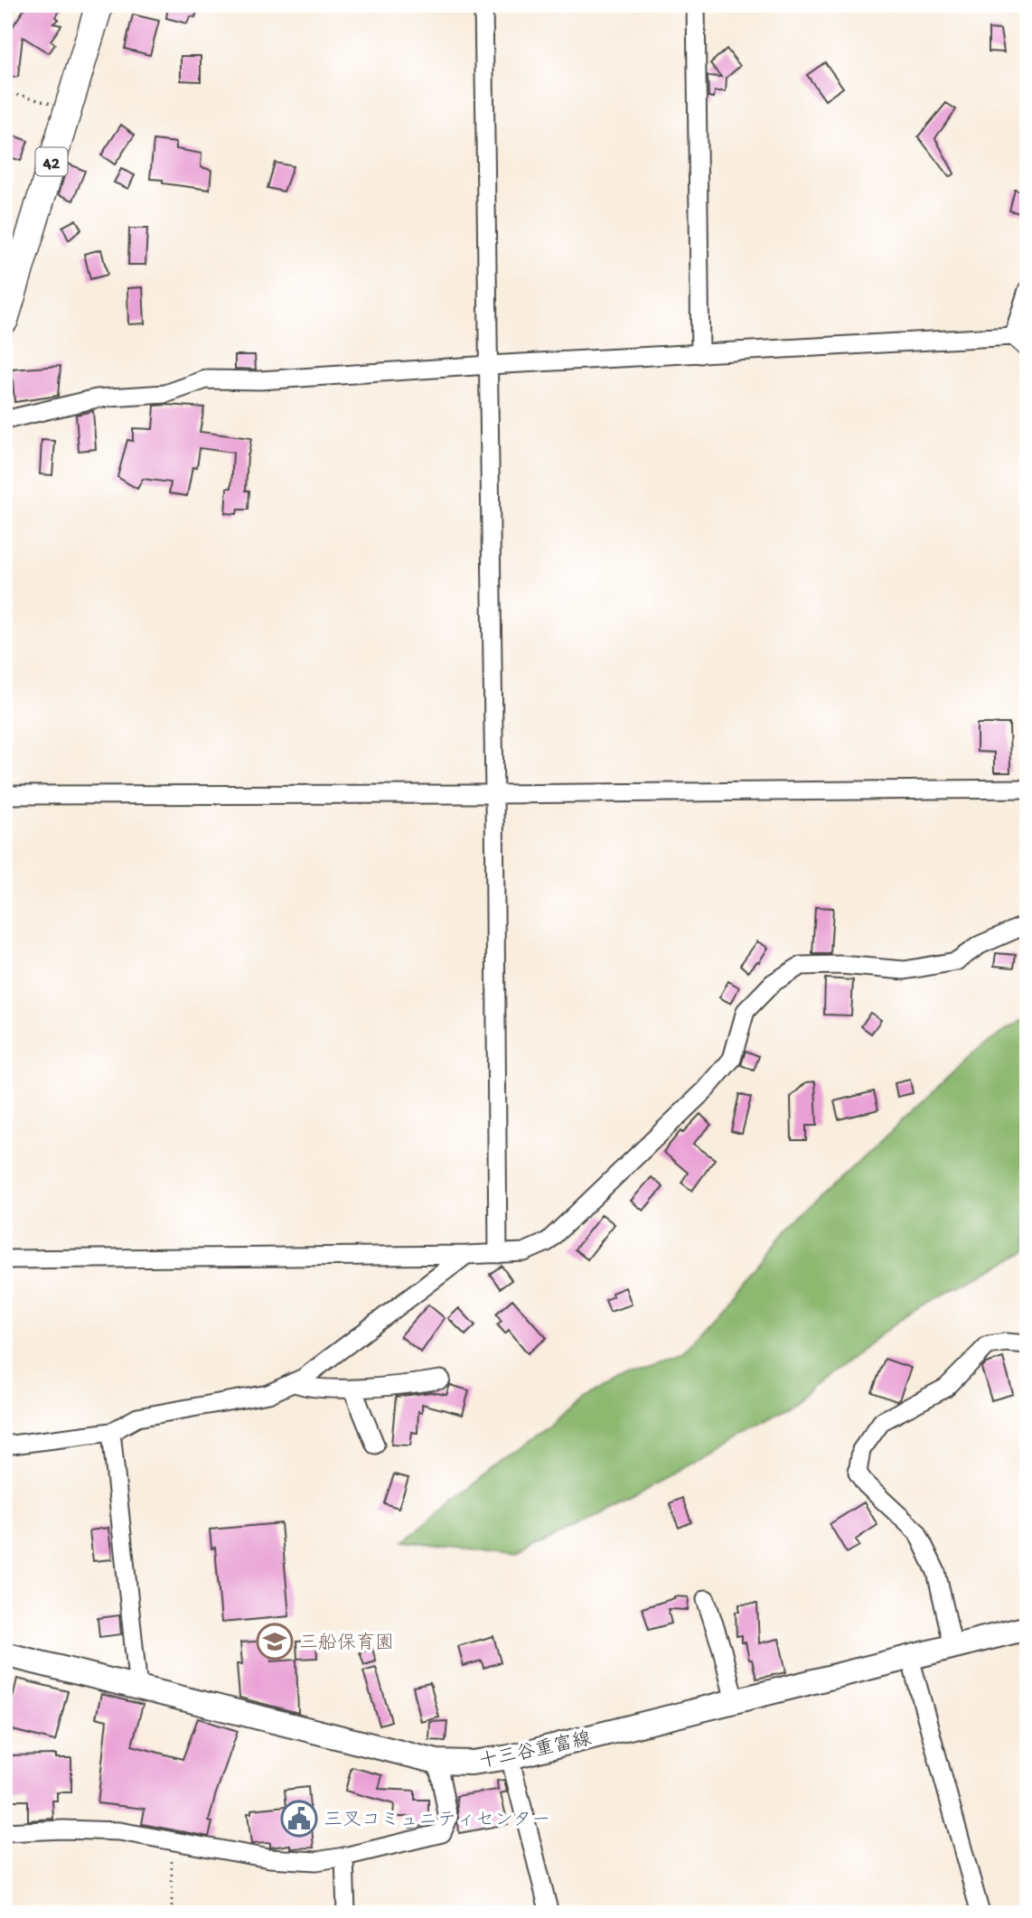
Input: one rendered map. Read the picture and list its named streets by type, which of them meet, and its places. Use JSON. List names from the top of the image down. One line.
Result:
{"streets":{"main road":["42","十三谷重富線"]},"places":{"school or university":["三船保育園"],"public building":["三叉コミュニティセンター"]}}
